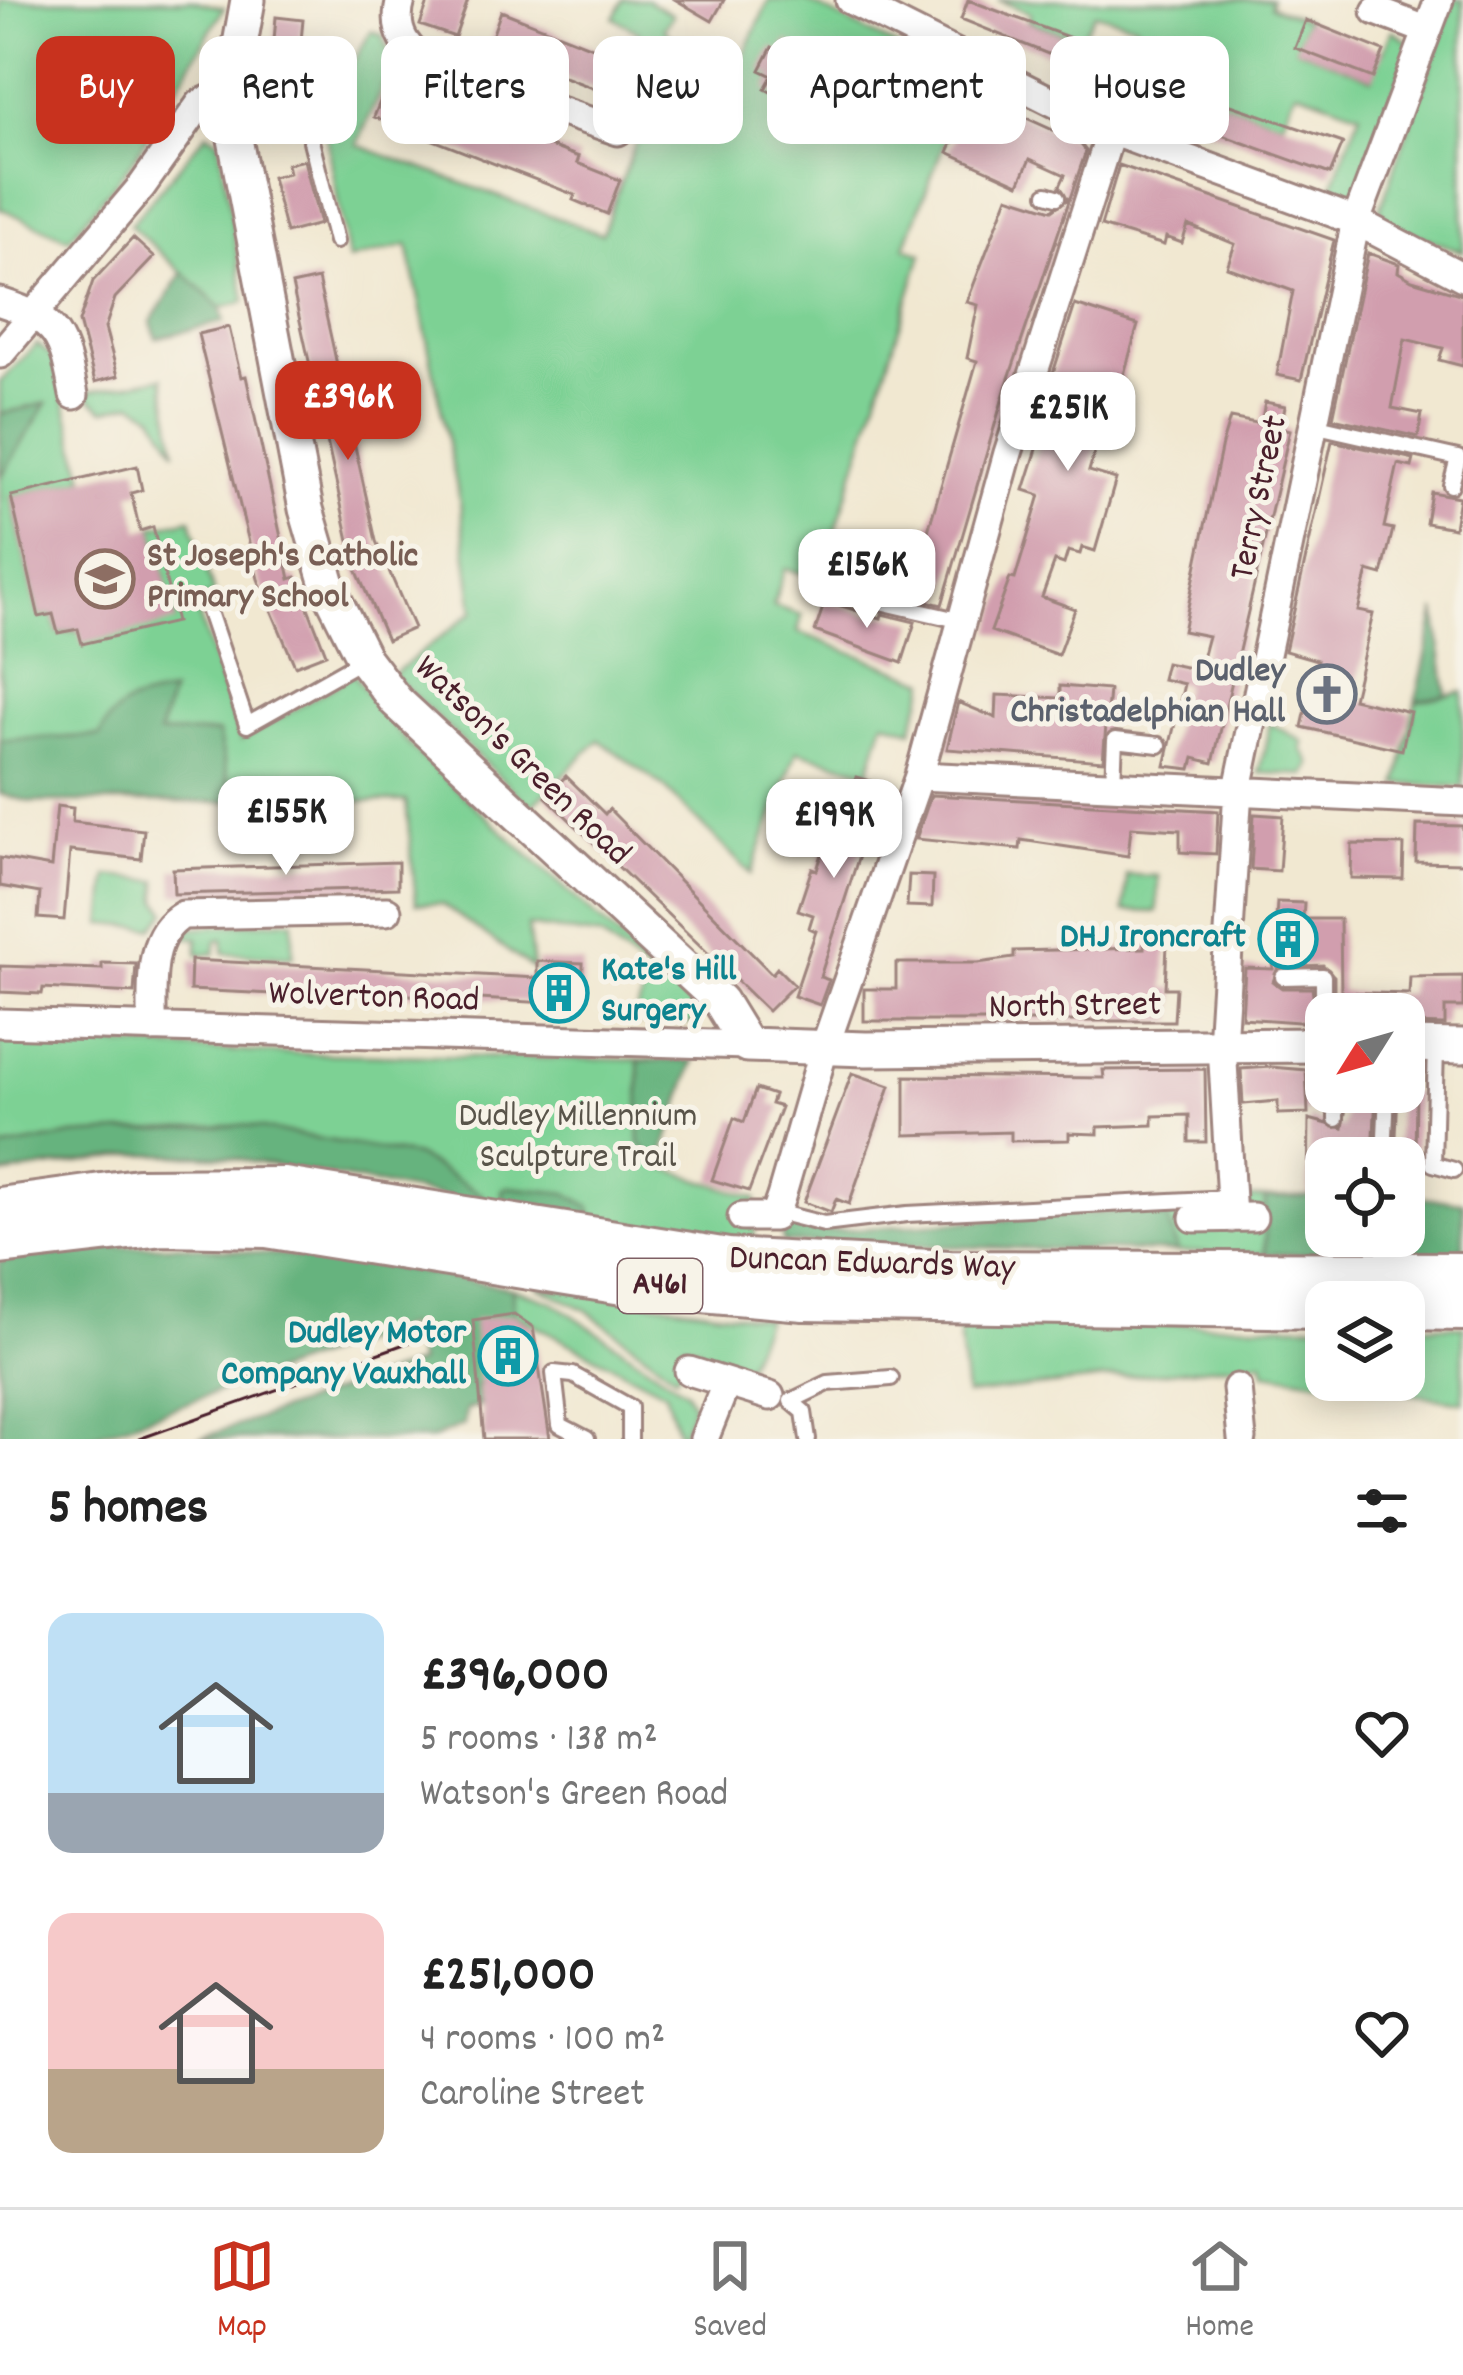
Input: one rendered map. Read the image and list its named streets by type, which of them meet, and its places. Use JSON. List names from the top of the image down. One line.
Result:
{"streets":{"highway":["Duncan Edwards Way","A461"],"street":["Terry Street","Watson's Green Road","Wolverton Road","North Street"]},"crossings":[["Terry Street","North Street"],["Watson's Green Road","Wolverton Road"],["Watson's Green Road","North Street"],["Wolverton Road","North Street"]],"parks":["Dudley Millennium Sculpture Trail"],"places":{"school or university":["St Joseph's Catholic Primary School"],"church":["Dudley Christadelphian Hall"],"building":["DHJ Ironcraft","Kate's Hill Surgery","Dudley Motor Company Vauxhall"]},"north":"bottom left","page":{"chip":["Buy","Rent","Filters","New","Apartment","House"],"price":["£396K","£251K","£156K","£155K","£199K"],"heading":"5 homes","list":[{"name":"£396,000","note":"5 rooms · 138 m² · Watson's Green Road"},{"name":"£251,000","note":"4 rooms · 100 m² · Caroline Street"}],"tabs":["Map","Saved","Home"]}}
